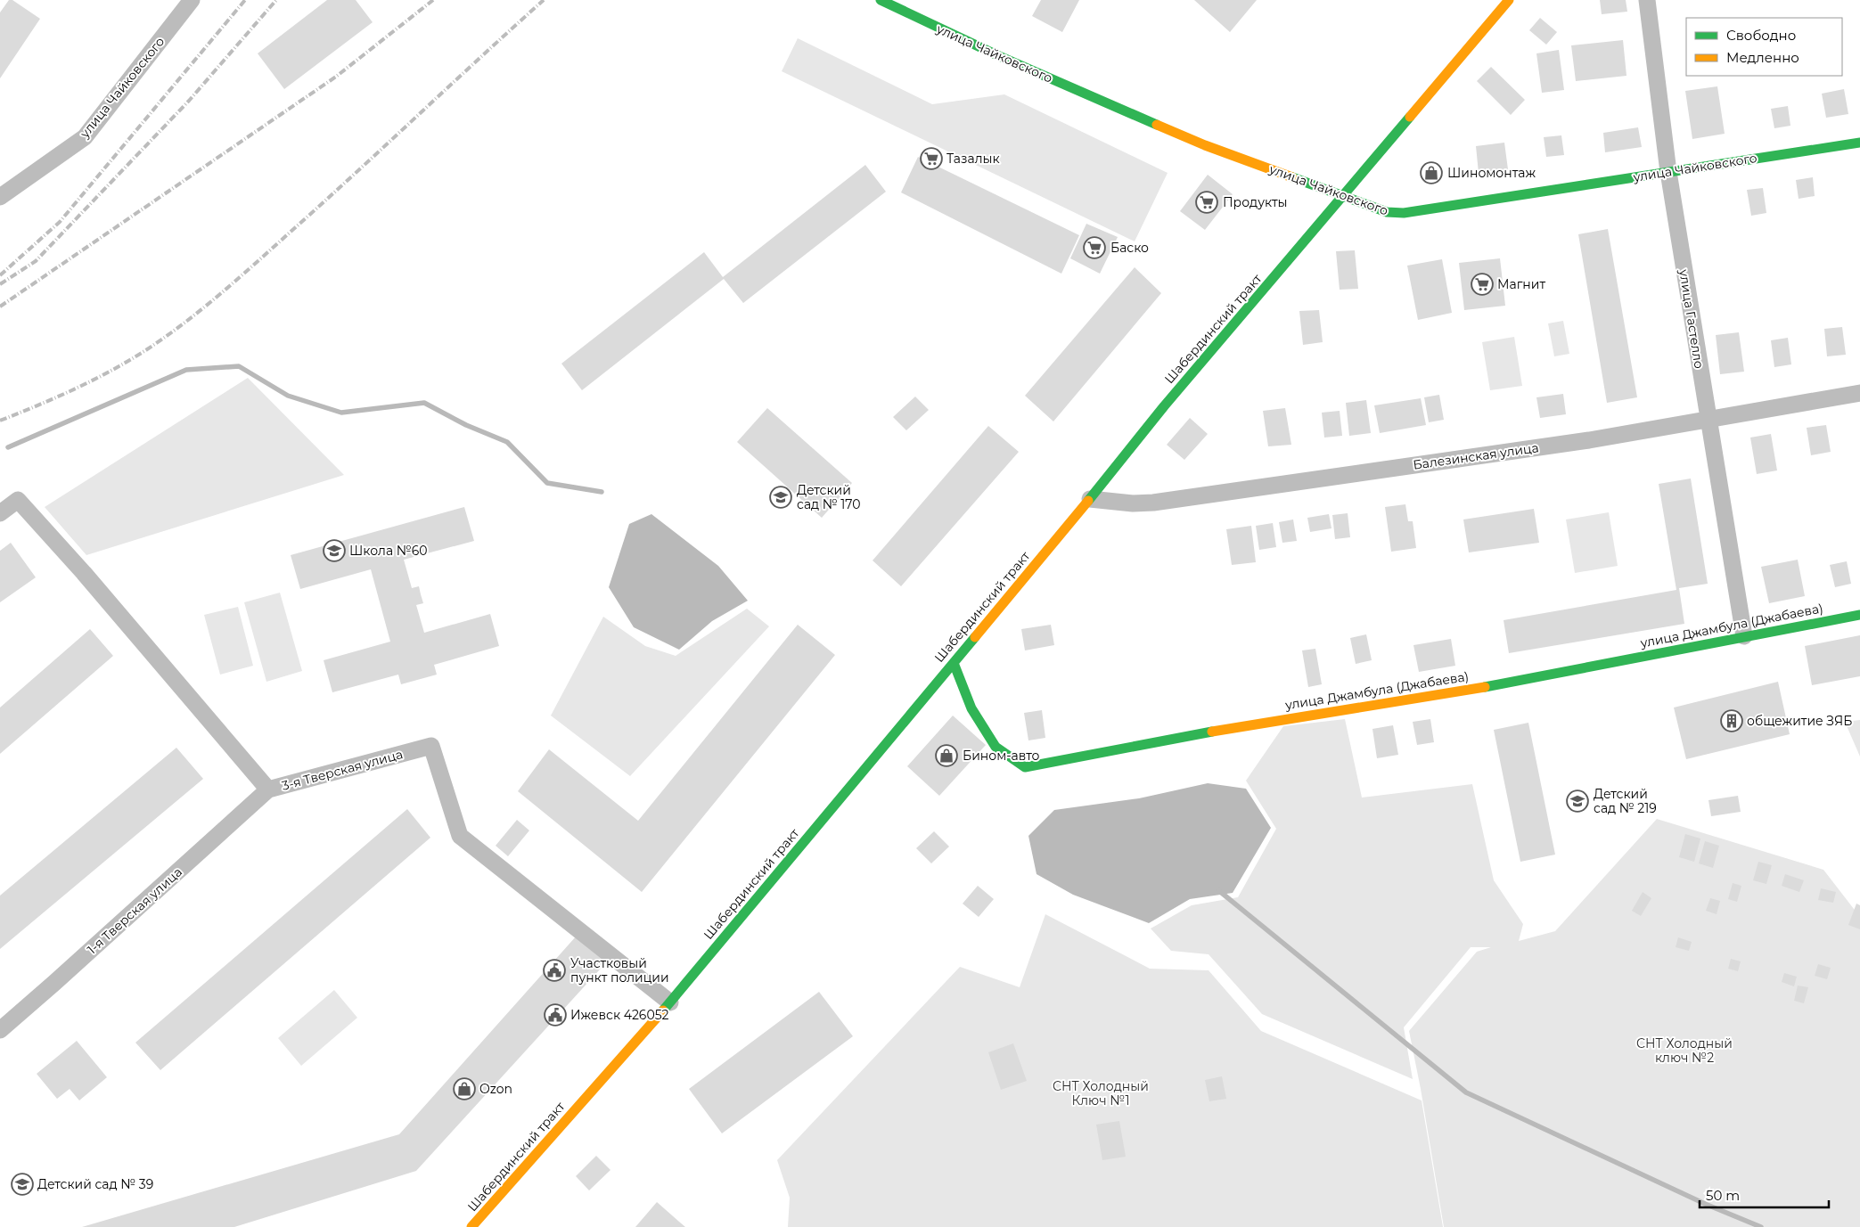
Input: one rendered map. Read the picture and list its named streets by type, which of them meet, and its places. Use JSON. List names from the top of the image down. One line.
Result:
{"streets":{"street":["улица Чайковского","улица Гастелло","Шабердинский тракт","Балезинская улица","улица Джамбула (Джабаева)","3-я Тверская улица","1-я Тверская улица"]},"crossings":[["улица Чайковского","улица Гастелло"],["улица Чайковского","Шабердинский тракт"],["улица Гастелло","Балезинская улица"],["улица Гастелло","улица Джамбула (Джабаева)"],["Шабердинский тракт","Балезинская улица"],["Шабердинский тракт","улица Джамбула (Джабаева)"],["Шабердинский тракт","3-я Тверская улица"],["3-я Тверская улица","1-я Тверская улица"]],"parks":["СНТ Холодный ключ №2","СНТ Холодный Ключ №1"],"places":{"supermarket":["Тазалык","Продукты","Баско","Магнит"],"shop":["Шиномонтаж","Бином-авто","Ozon"],"school or university":["Детский сад № 170","Школа №60","Детский сад № 219","Детский сад № 39"],"building":["общежитие ЗЯБ"],"public building":["Участковый пункт полиции","Ижевск 426052"]},"legend":["Свободно","Медленно"],"scale_bar":"50 m"}
